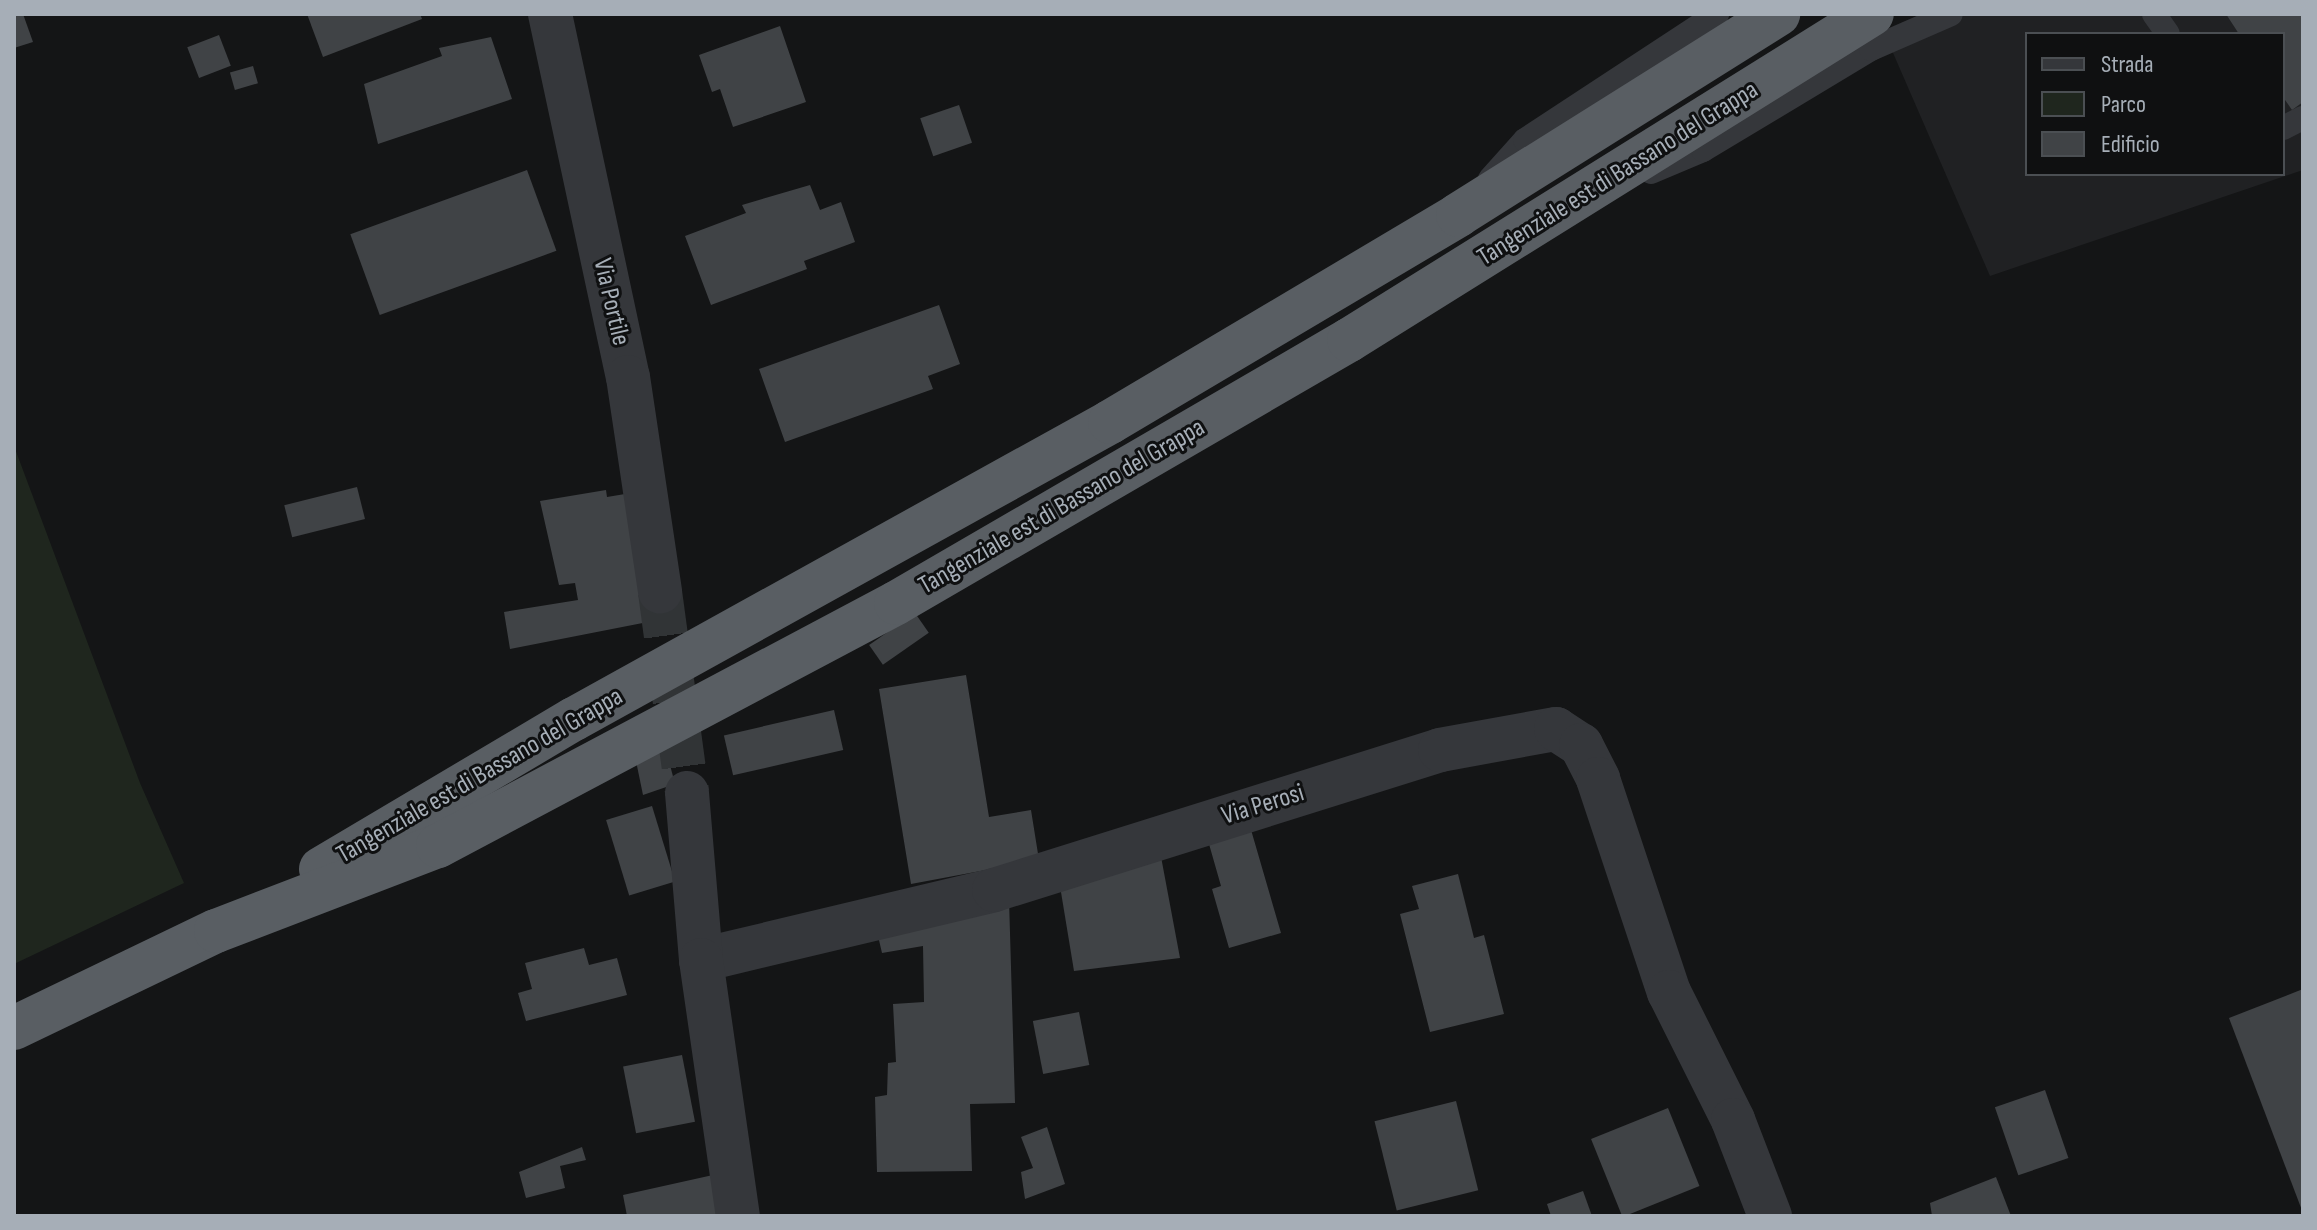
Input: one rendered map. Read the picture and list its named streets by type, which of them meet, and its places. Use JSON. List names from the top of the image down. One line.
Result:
{"streets":{"highway":["Tangenziale est di Bassano del Grappa"],"street":["Via Portile","Via Perosi"]},"legend":["Strada","Parco","Edificio"]}
